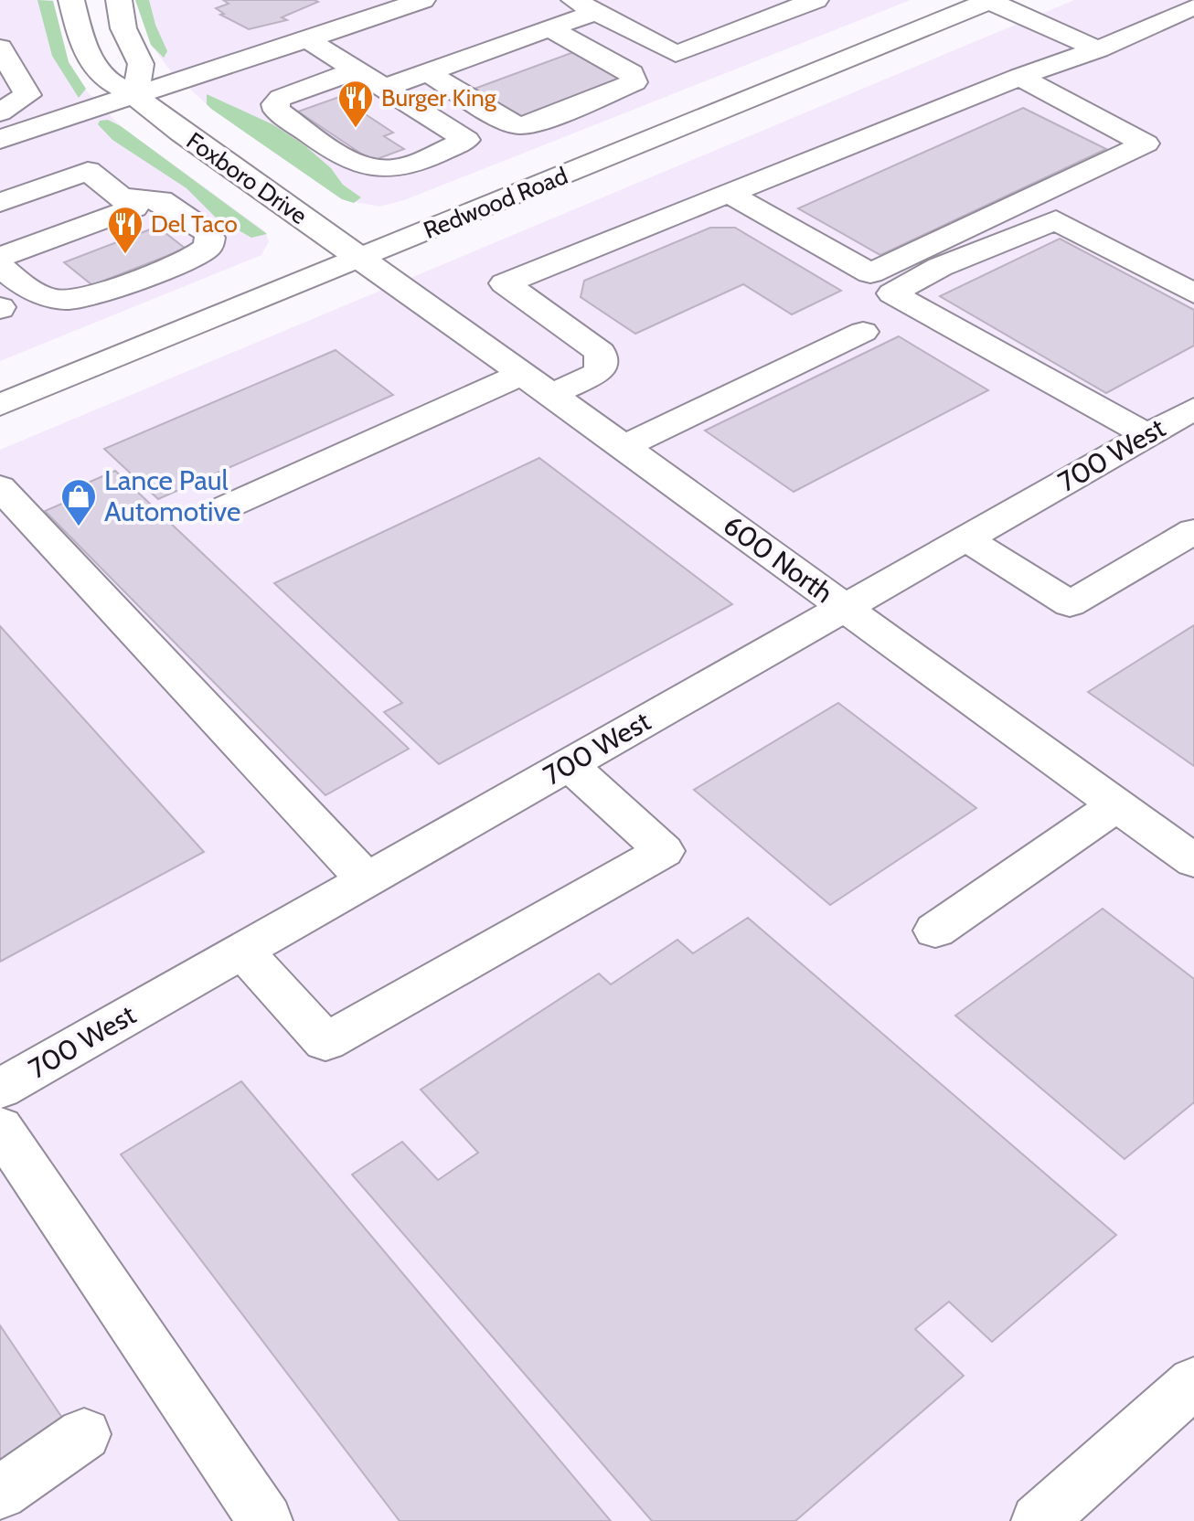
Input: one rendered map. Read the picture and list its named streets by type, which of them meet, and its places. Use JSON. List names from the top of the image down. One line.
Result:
{"streets":{"street":["Foxboro Drive","Redwood Road","700 West","600 North"]},"crossings":[["Foxboro Drive","Redwood Road"],["Foxboro Drive","600 North"],["Redwood Road","600 North"],["700 West","600 North"]],"places":{"restaurant":["Burger King","Del Taco"],"shop":["Lance Paul Automotive"]}}
